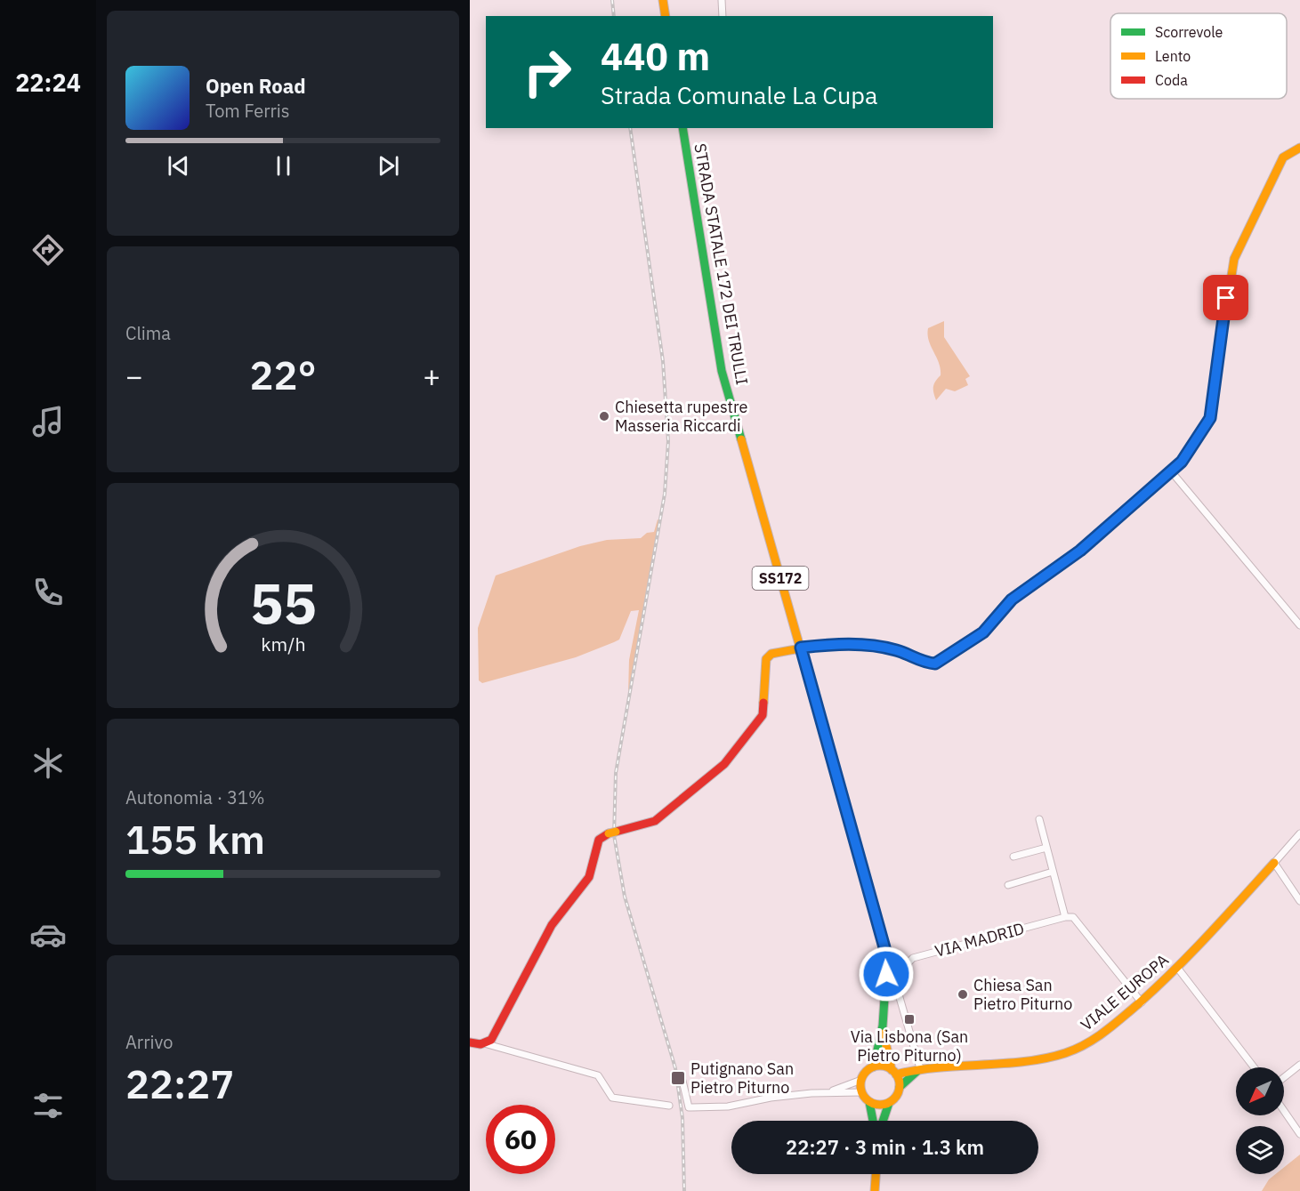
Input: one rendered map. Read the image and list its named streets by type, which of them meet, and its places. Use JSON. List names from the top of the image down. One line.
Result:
{"streets":{"street":["STRADA STATALE 172 DEI TRULLI","SS172","VIA MADRID","VIALE EUROPA"]},"crossings":[["STRADA STATALE 172 DEI TRULLI","VIALE EUROPA"],["VIA MADRID","VIALE EUROPA"]],"places":{"other":["Chiesetta rupestre Masseria Riccardi","Chiesa San Pietro Piturno"],"transit":["Via Lisbona (San Pietro Piturno)","Putignano San Pietro Piturno"]},"legend":["Scorrevole","Lento","Coda"],"north":"bottom left","page":{"tabs":"22:24","turn":["440 m","Strada Comunale La Cupa"],"song":["Open Road","Tom Ferris"],"tile":["Clima",["Autonomia · 31%","155 km"],["Arrivo","22:27"]],"heat":["−","22°","+"],"limit":"60","trip":"22:27 · 3 min · 1.3 km","gauge":["55","km/h"]}}
